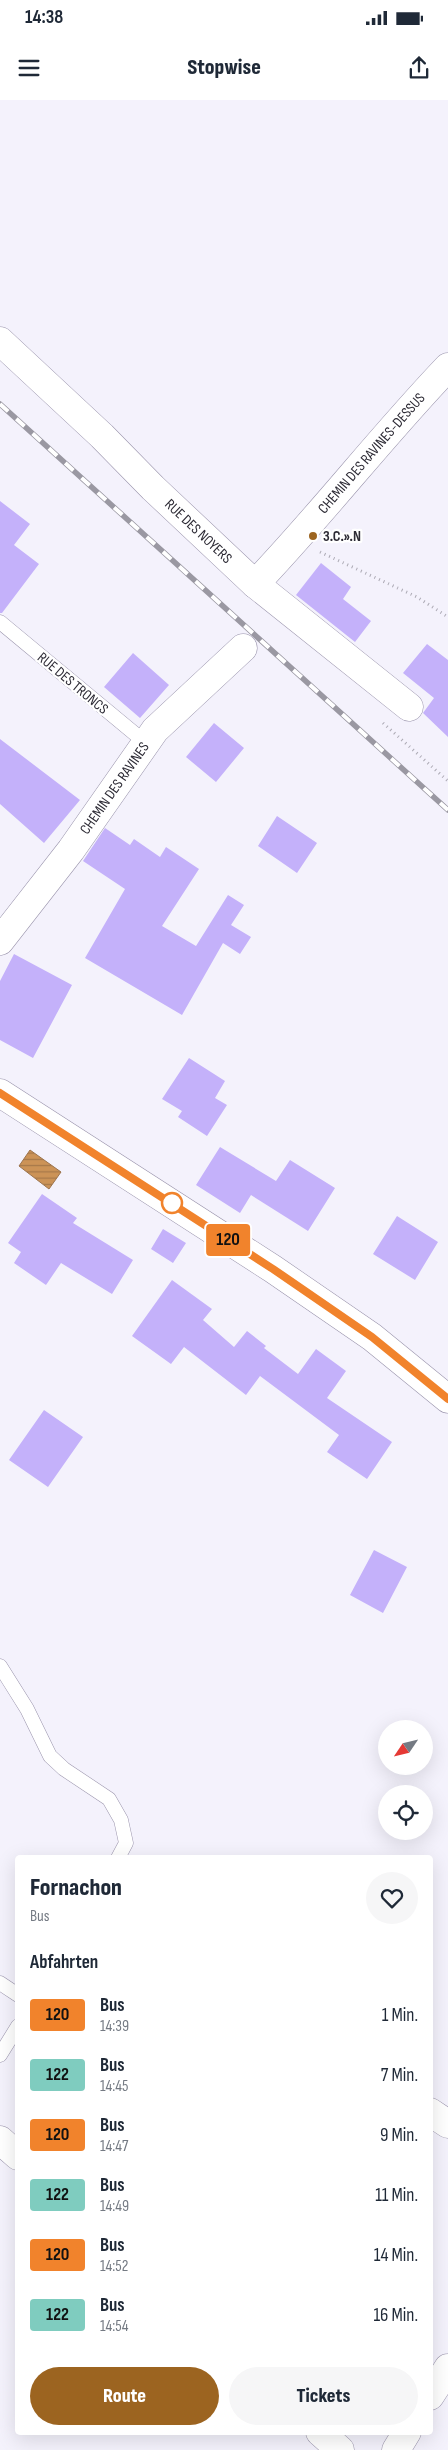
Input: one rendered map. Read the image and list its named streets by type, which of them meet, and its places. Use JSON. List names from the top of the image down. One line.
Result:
{"streets":{"street":["CHEMIN DES RAVINES-DESSUS","RUE DES NOYERS","CHEMIN DES RAVINES"],"lane":["RUE DES TRONCS"]},"crossings":[["CHEMIN DES RAVINES-DESSUS","RUE DES NOYERS"],["RUE DES TRONCS","CHEMIN DES RAVINES"]],"places":["3.C.».N"],"lines":["bus line 120"],"north":"bottom left","page":{"status":"14:38","header":"Stopwise","on_map":"120","heading":[["Fornachon","Bus"],"Abfahrten"],"list":[{"mark":"120","name":"Bus","note":"14:39","value":"1 Min."},{"mark":"122","name":"Bus","note":"14:45","value":"7 Min."},{"mark":"120","name":"Bus","note":"14:47","value":"9 Min."},{"mark":"122","name":"Bus","note":"14:49","value":"11 Min."},{"mark":"120","name":"Bus","note":"14:52","value":"14 Min."},{"mark":"122","name":"Bus","note":"14:54","value":"16 Min."}],"buttons":["Route","Tickets"]}}
